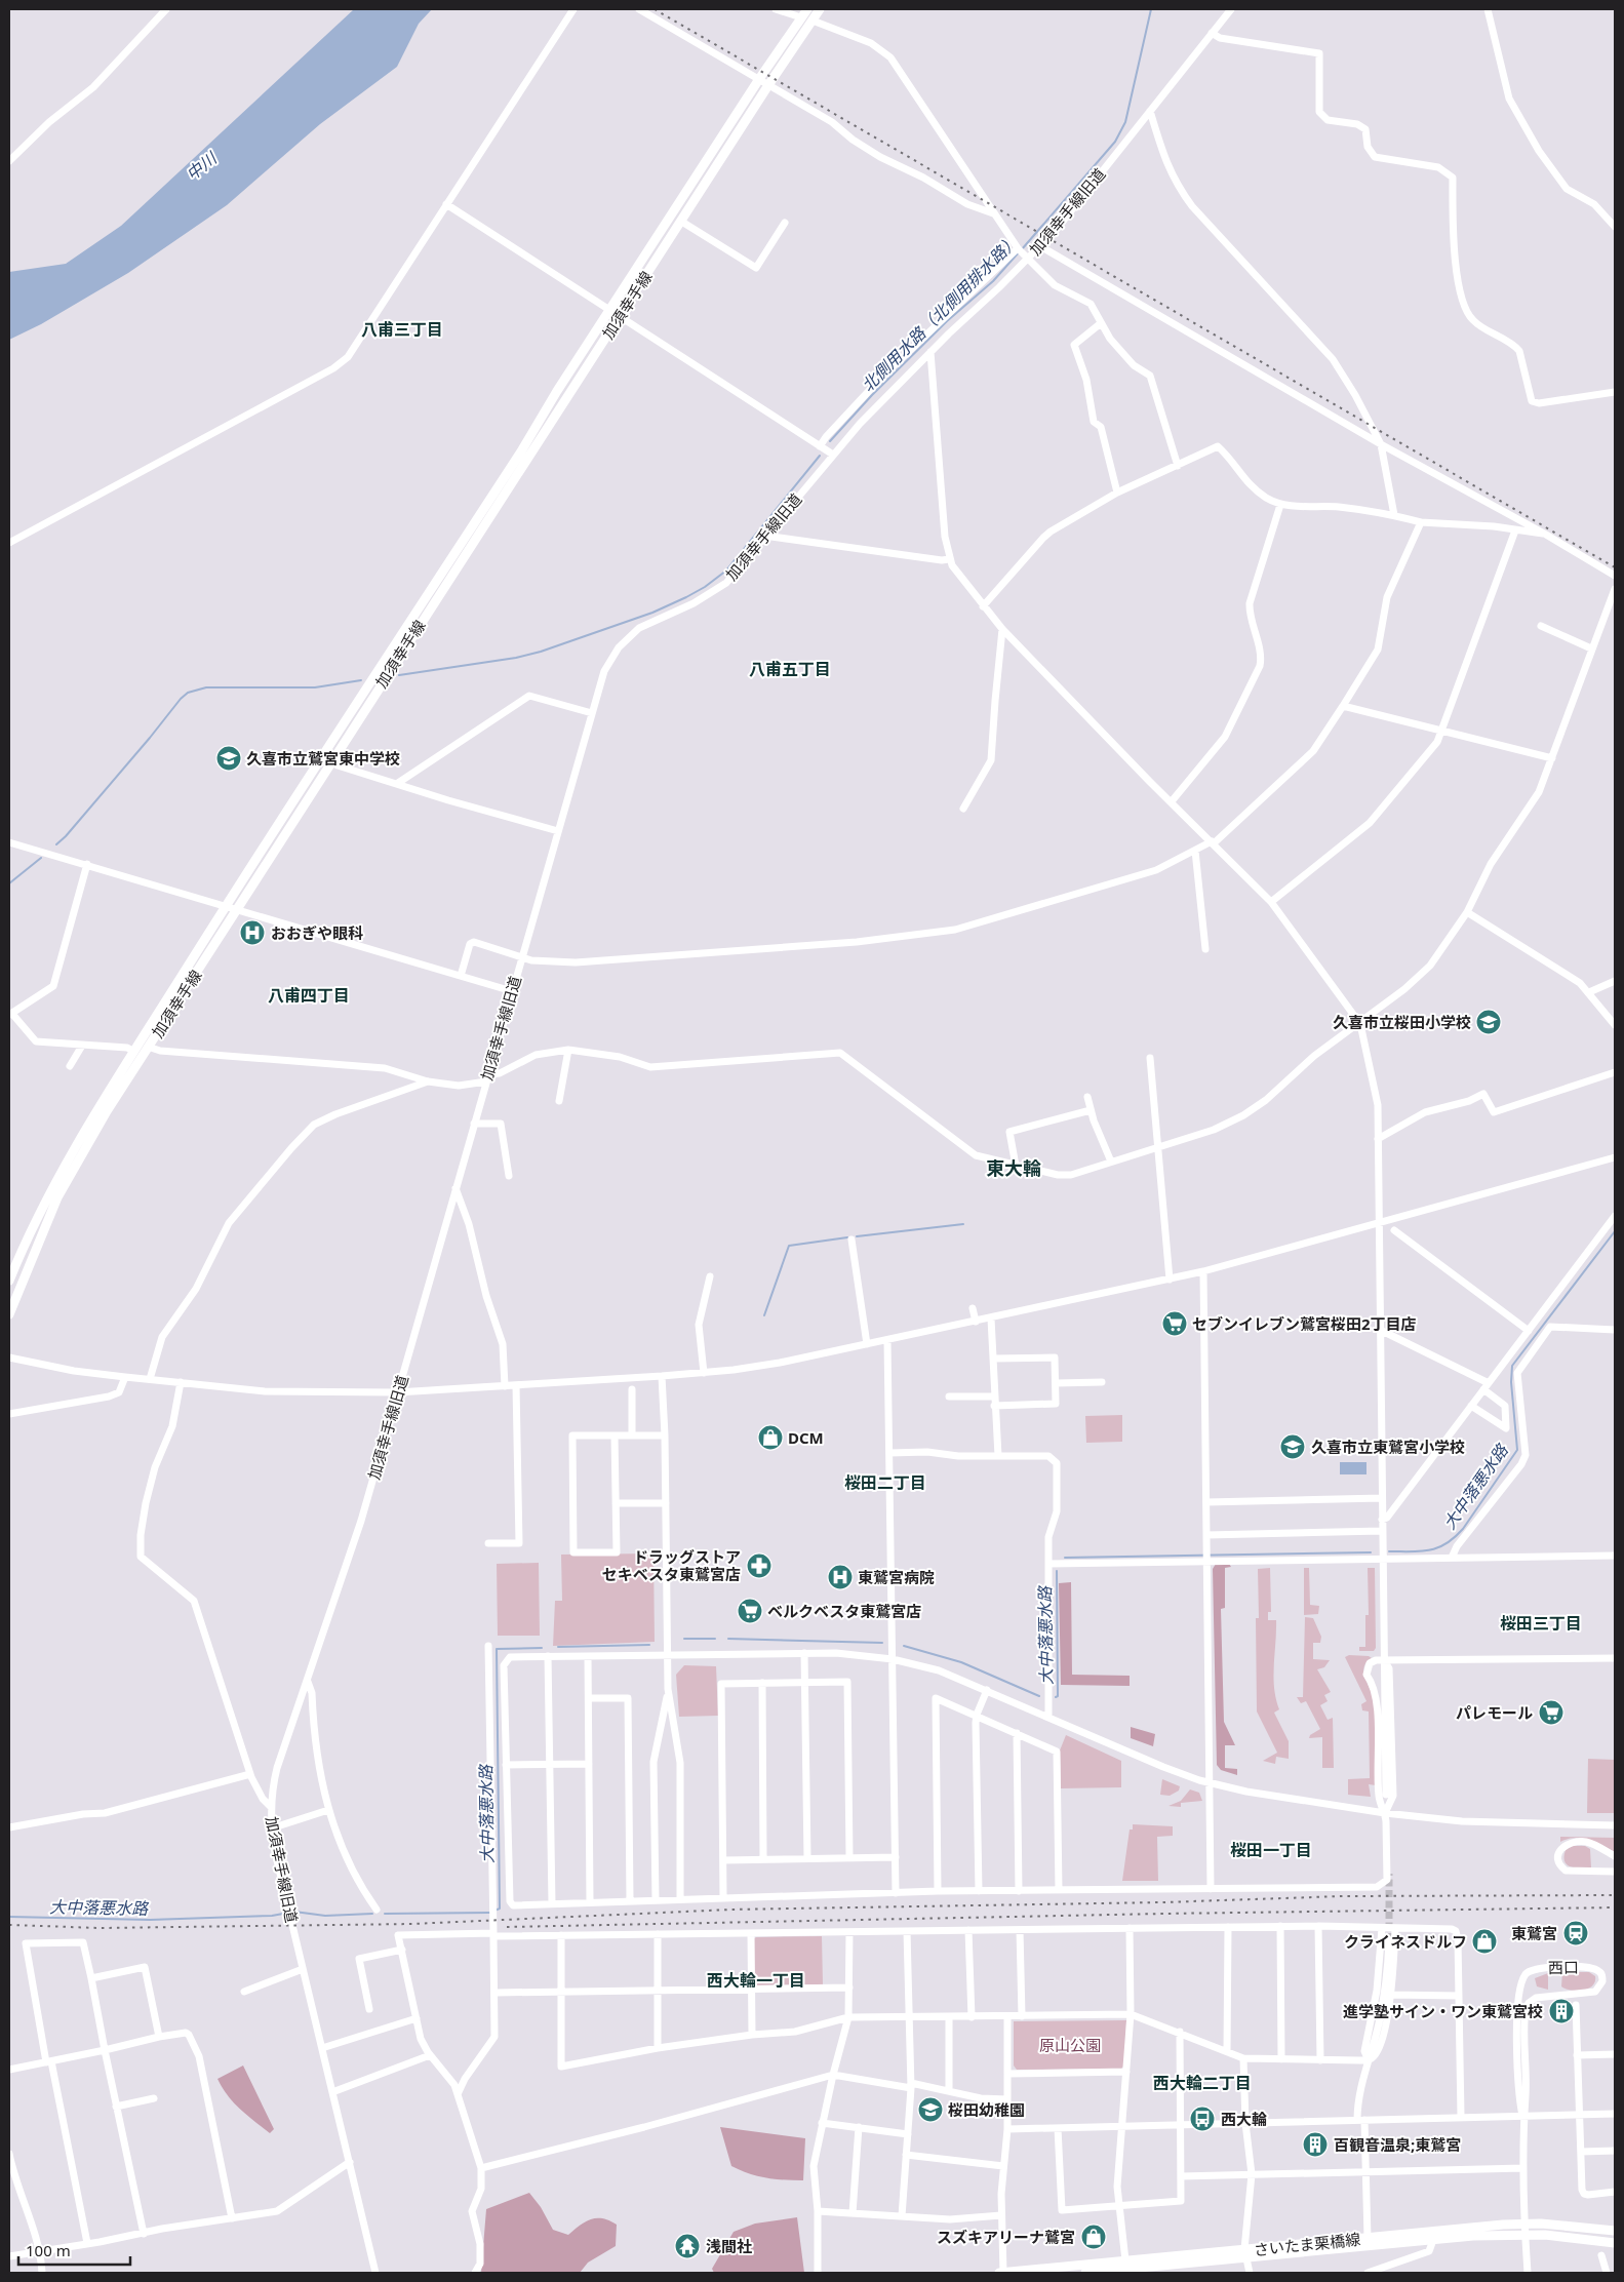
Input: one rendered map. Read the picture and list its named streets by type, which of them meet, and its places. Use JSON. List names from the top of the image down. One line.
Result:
{"streets":{"main road":["加須幸手線","さいたま栗橋線"],"street":["加須幸手線旧道","西口"]},"districts":["八甫三丁目","八甫五丁目","八甫四丁目","東大輪","桜田二丁目","桜田三丁目","桜田一丁目","西大輪一丁目","西大輪二丁目"],"water":["中川","北側用水路（北側用排水路）","大中落悪水路"],"parks":["原山公園"],"places":{"school or university":["久喜市立鷲宮東中学校","久喜市立桜田小学校","久喜市立東鷲宮小学校","桜田幼稚園"],"hospital":["おおぎや眼科","東鷲宮病院"],"supermarket":["セブンイレブン鷲宮桜田2丁目店","ベルクベスタ東鷲宮店","パレモール"],"shop":["DCM","クライネスドルフ","スズキアリーナ鷲宮"],"pharmacy":["ドラッグストア セキベスタ東鷲宮店"],"station":["東鷲宮"],"building":["進学塾サイン・ワン東鷲宮校","百観音温泉;東鷲宮"],"bus stop":["西大輪"],"temple":["浅間社"]},"scale_bar":"100 m"}
